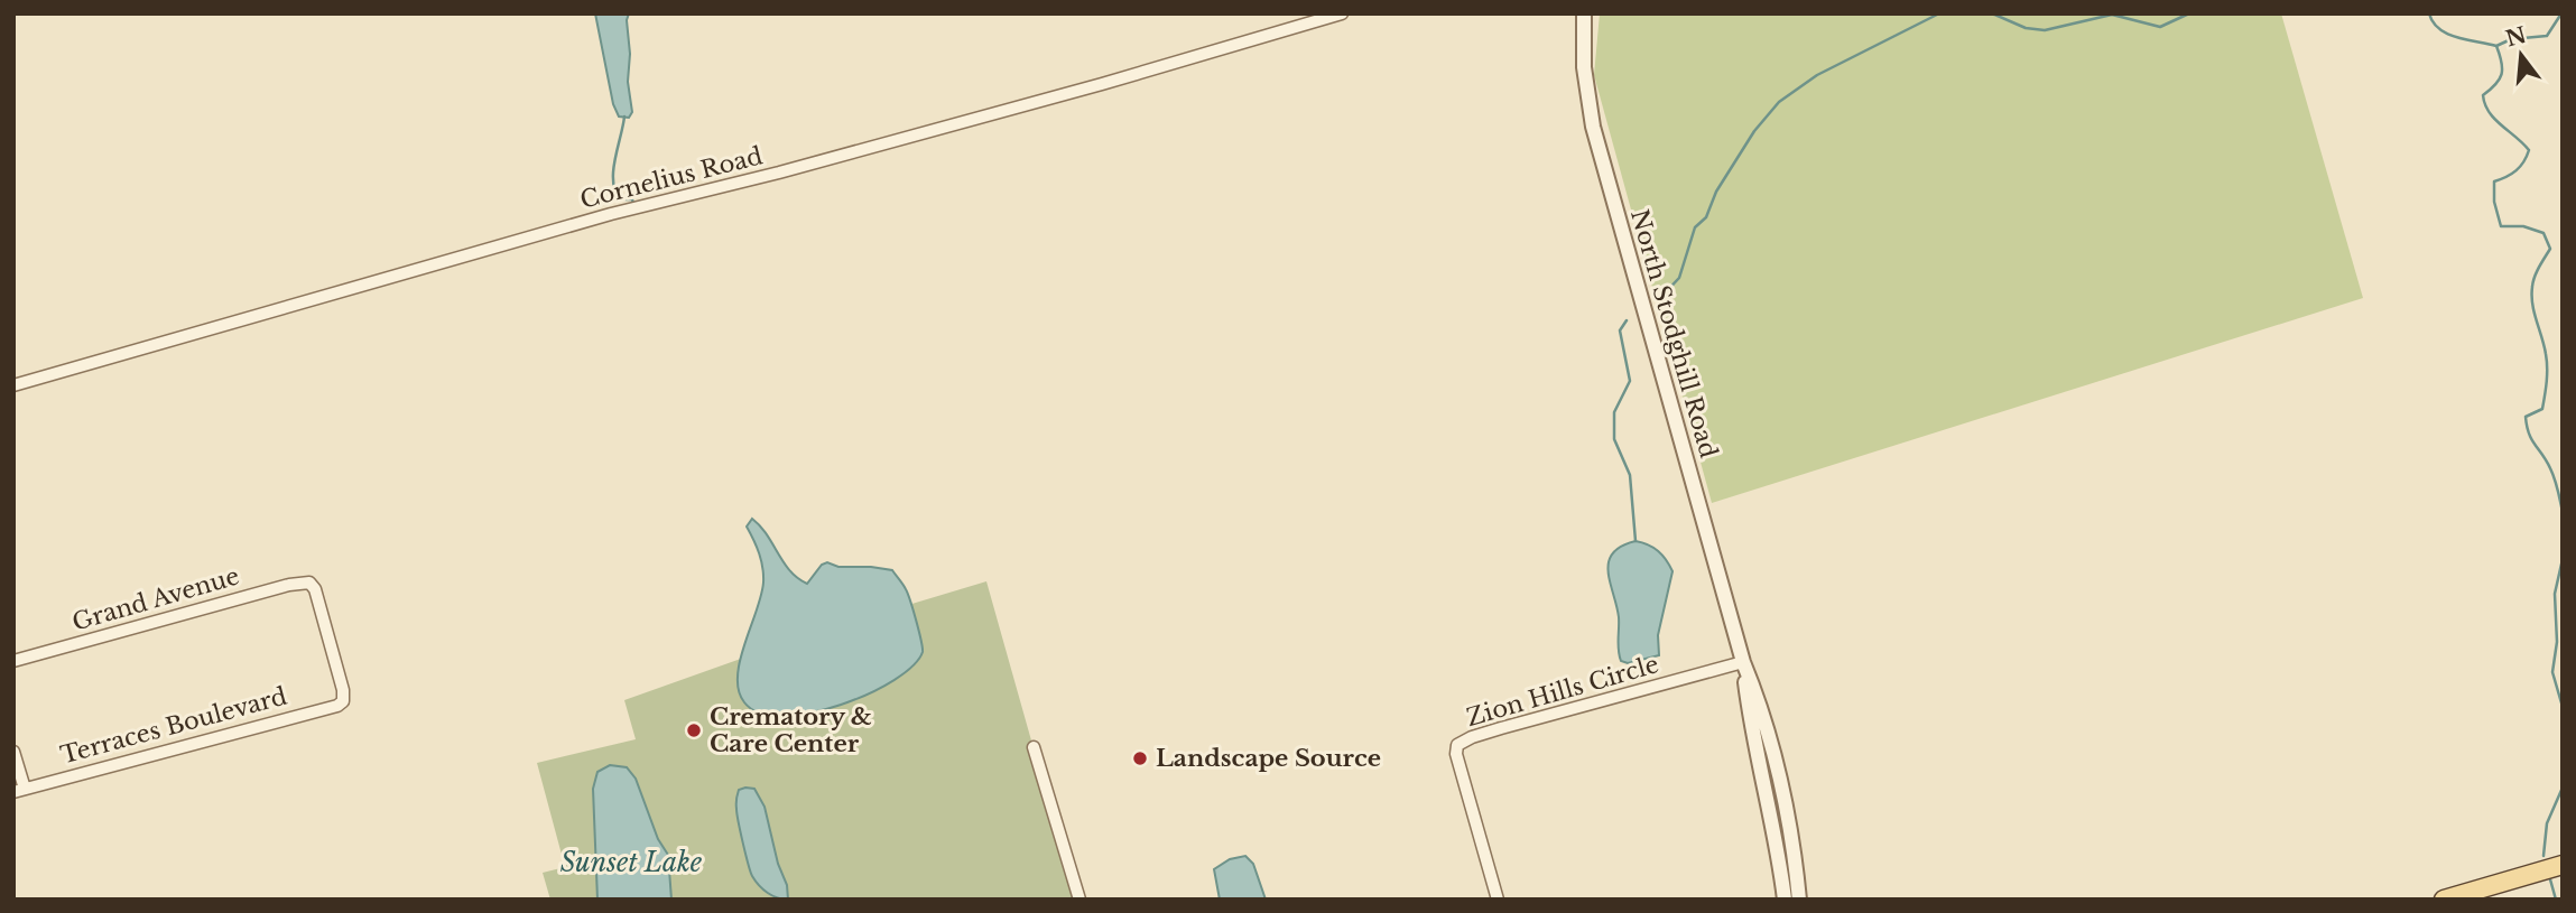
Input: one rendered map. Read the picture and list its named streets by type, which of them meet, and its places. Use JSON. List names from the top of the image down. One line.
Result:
{"streets":{"street":["Cornelius Road","North Stodghill Road","Grand Avenue","Zion Hills Circle","Terraces Boulevard"]},"crossings":[["North Stodghill Road","Zion Hills Circle"],["Grand Avenue","Terraces Boulevard"]],"water":["Sunset Lake"],"places":["Crematory & Care Center","Landscape Source"],"north":"top"}
